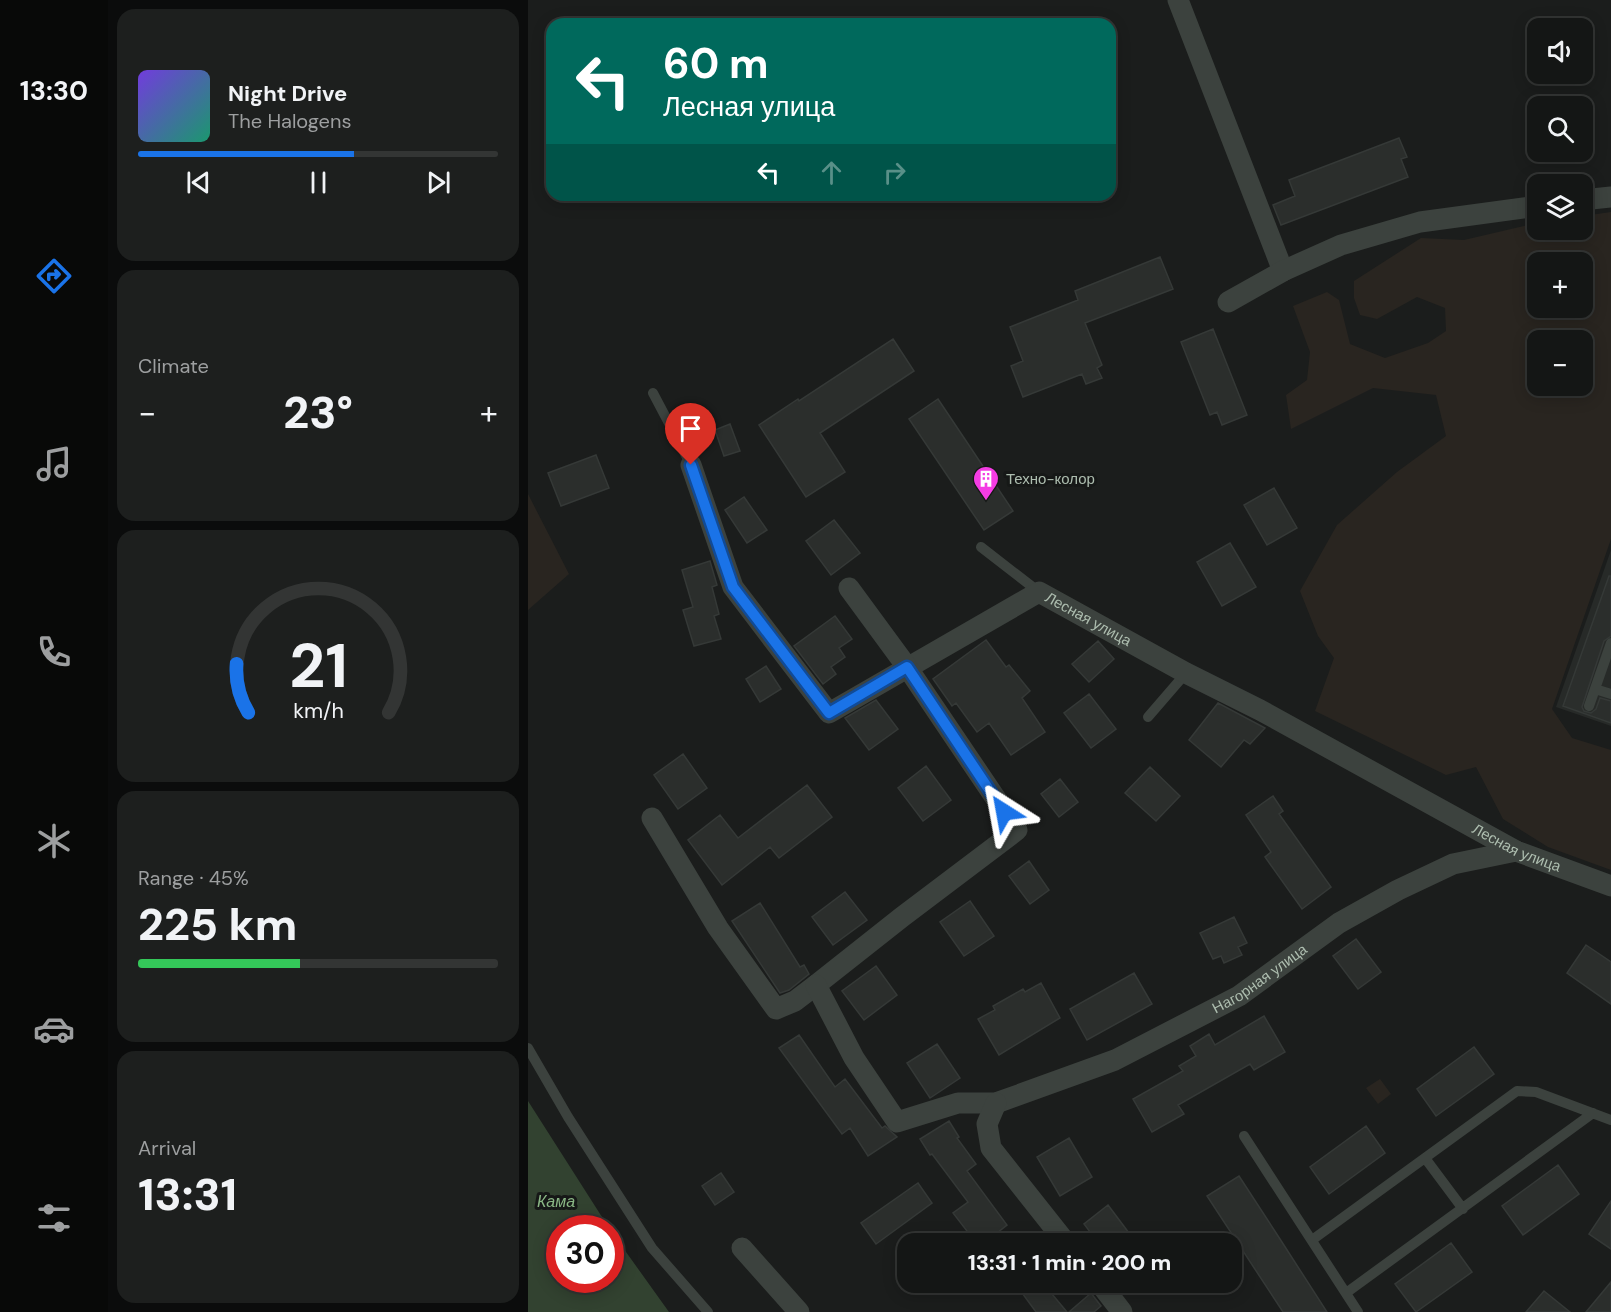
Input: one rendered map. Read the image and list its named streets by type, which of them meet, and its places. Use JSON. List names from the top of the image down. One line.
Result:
{"streets":{"street":["Лесная улица","Нагорная улица"]},"crossings":[["Лесная улица","Нагорная улица"]],"water":["Кама"],"places":{"building":["Техно-колор"]},"page":{"tabs":"13:30","map_buttons":["+","−"],"turn":["60 m","Лесная улица"],"song":["Night Drive","The Halogens"],"tile":["Climate",["Range · 45%","225 km"],["Arrival","13:31"]],"heat":["−","23°","+"],"limit":"30","trip":"13:31 · 1 min · 200 m","gauge":["21","km/h"]}}
